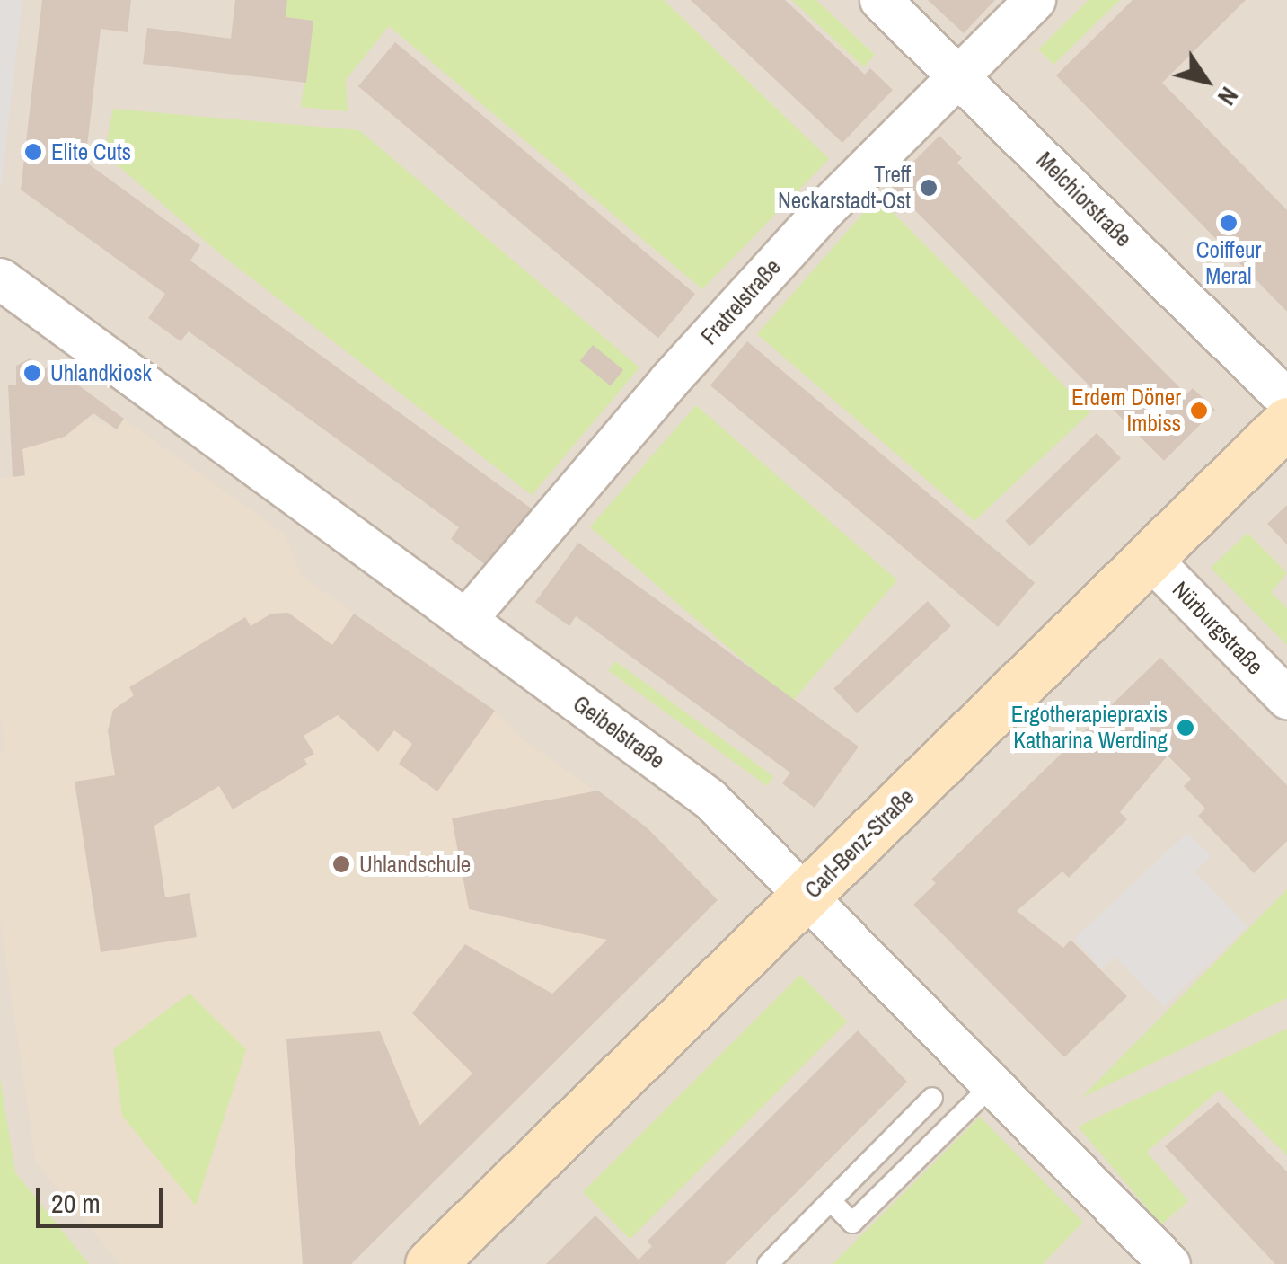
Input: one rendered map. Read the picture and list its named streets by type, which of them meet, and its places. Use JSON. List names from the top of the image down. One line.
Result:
{"streets":{"street":["Melchiorstraße","Fratrelstraße","Nürburgstraße","Geibelstraße","Carl-Benz-Straße"]},"crossings":[["Melchiorstraße","Fratrelstraße"],["Fratrelstraße","Geibelstraße"],["Nürburgstraße","Carl-Benz-Straße"],["Geibelstraße","Carl-Benz-Straße"]],"places":["Elite Cuts","Treff Neckarstadt-Ost","Coiffeur Meral","Uhlandkiosk","Erdem Döner Imbiss","Ergotherapiepraxis Katharina Werding","Uhlandschule"],"scale_bar":"20 m","north":"bottom right"}
